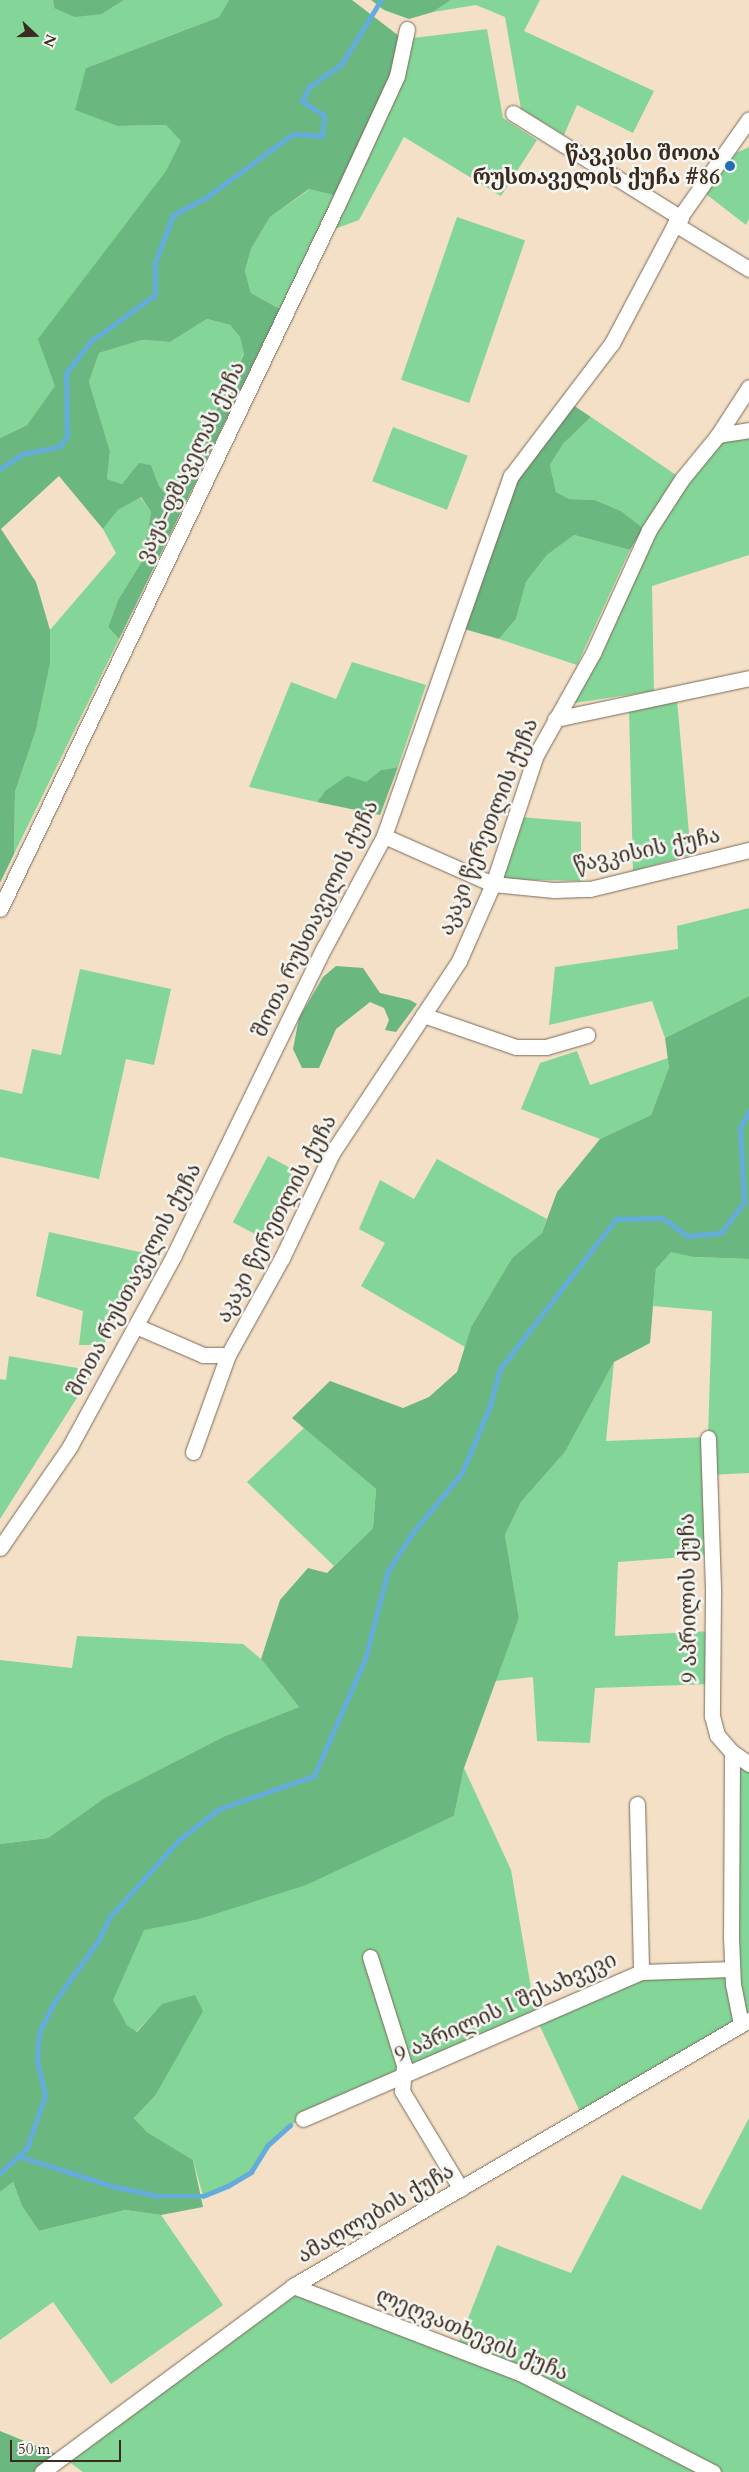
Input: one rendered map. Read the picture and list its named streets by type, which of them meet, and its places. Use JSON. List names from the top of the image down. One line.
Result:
{"streets":{"street":["ვაჟა-ფშაველას ქუჩა","აკაკი წერეთლის ქუჩა","წავკისის ქუჩა","შოთა რუსთაველის ქუჩა","9 აპრილის ქუჩა","9 აპრილის I შესახვევი","ამაღლების ქუჩა","ლეღვათხევის ქუჩა"]},"crossings":[["აკაკი წერეთლის ქუჩა","წავკისის ქუჩა"],["აკაკი წერეთლის ქუჩა","შოთა რუსთაველის ქუჩა"],["წავკისის ქუჩა","შოთა რუსთაველის ქუჩა"],["ამაღლების ქუჩა","ლეღვათხევის ქუჩა"]],"places":["წავკისი შოთა რუსთაველის ქუჩა #86"],"scale_bar":"50 m","north":"right"}
